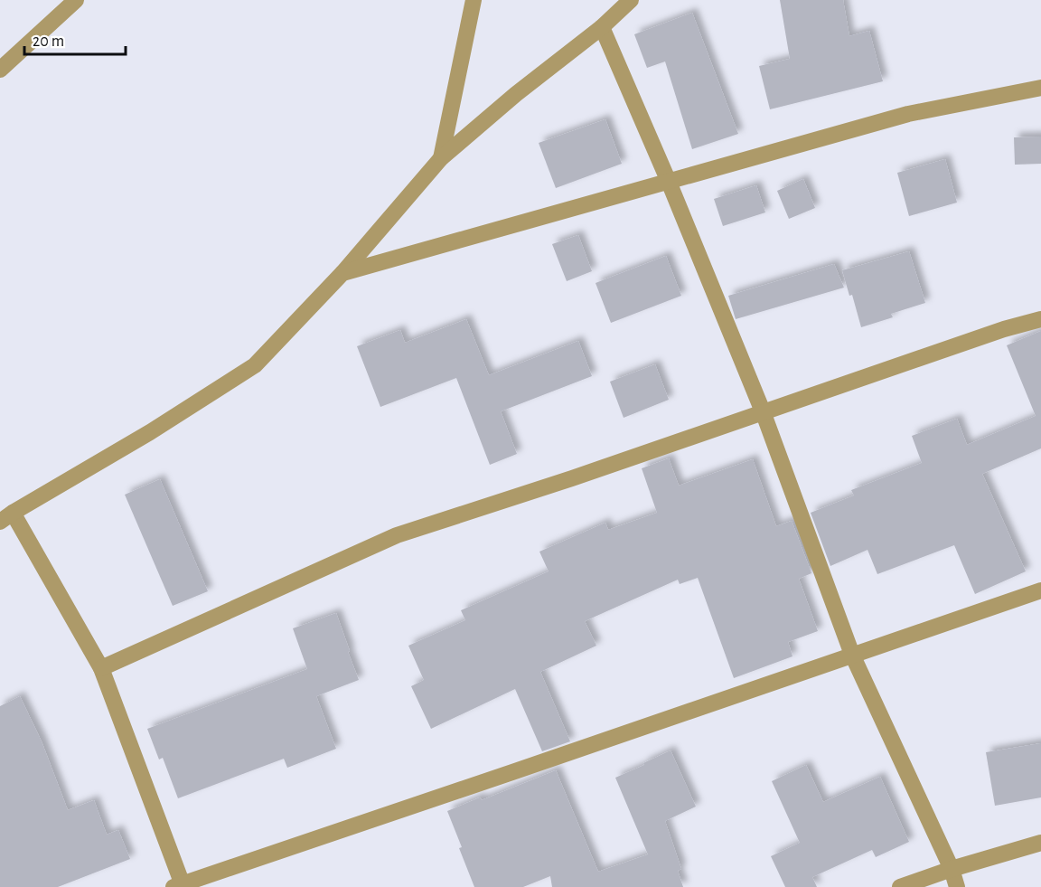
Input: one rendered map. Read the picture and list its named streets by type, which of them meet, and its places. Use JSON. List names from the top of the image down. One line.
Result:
{"scale_bar":"20 m"}
